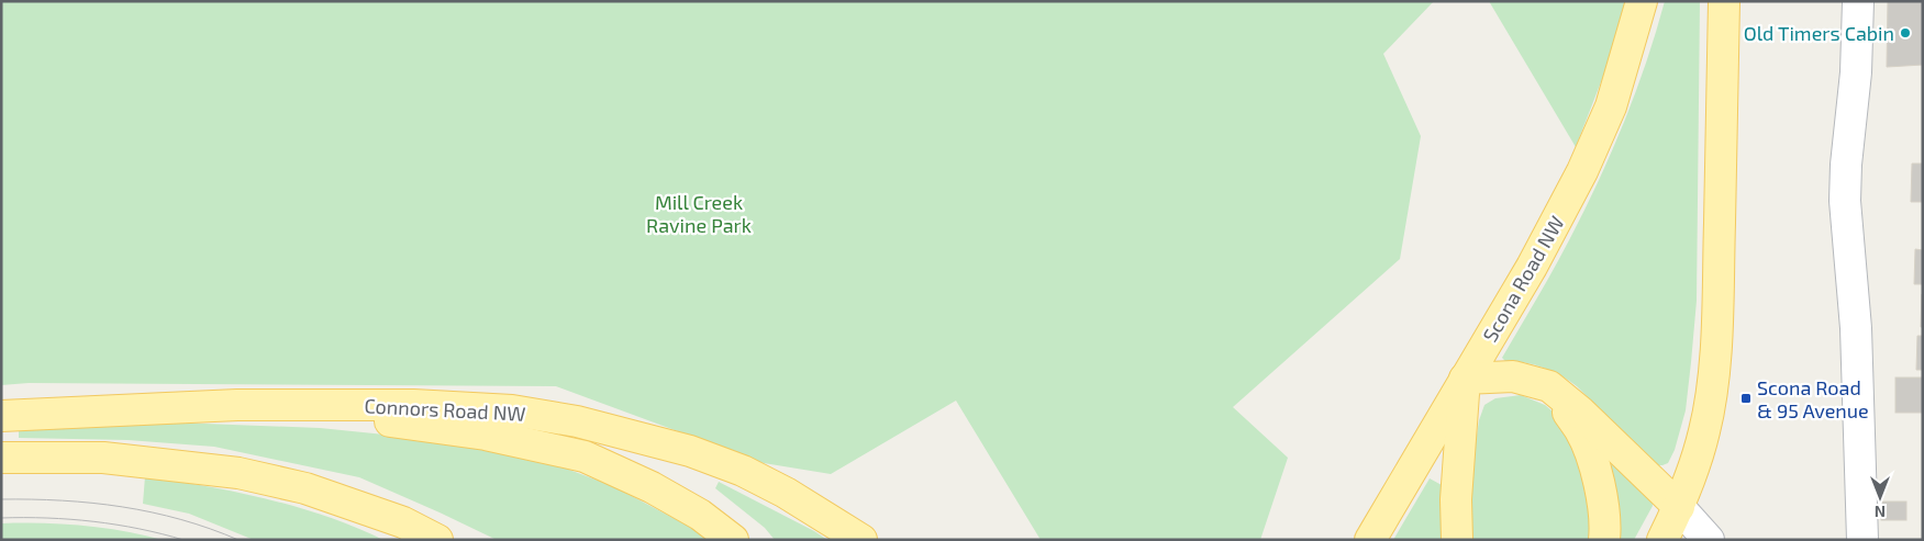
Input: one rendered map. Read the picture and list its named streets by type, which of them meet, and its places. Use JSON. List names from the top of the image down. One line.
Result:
{"streets":{"main road":["Scona Road NW","Connors Road NW"]},"parks":["Mill Creek Ravine Park"],"places":{"other":["Old Timers Cabin"],"transit":["Scona Road & 95 Avenue"]},"north":"bottom"}
